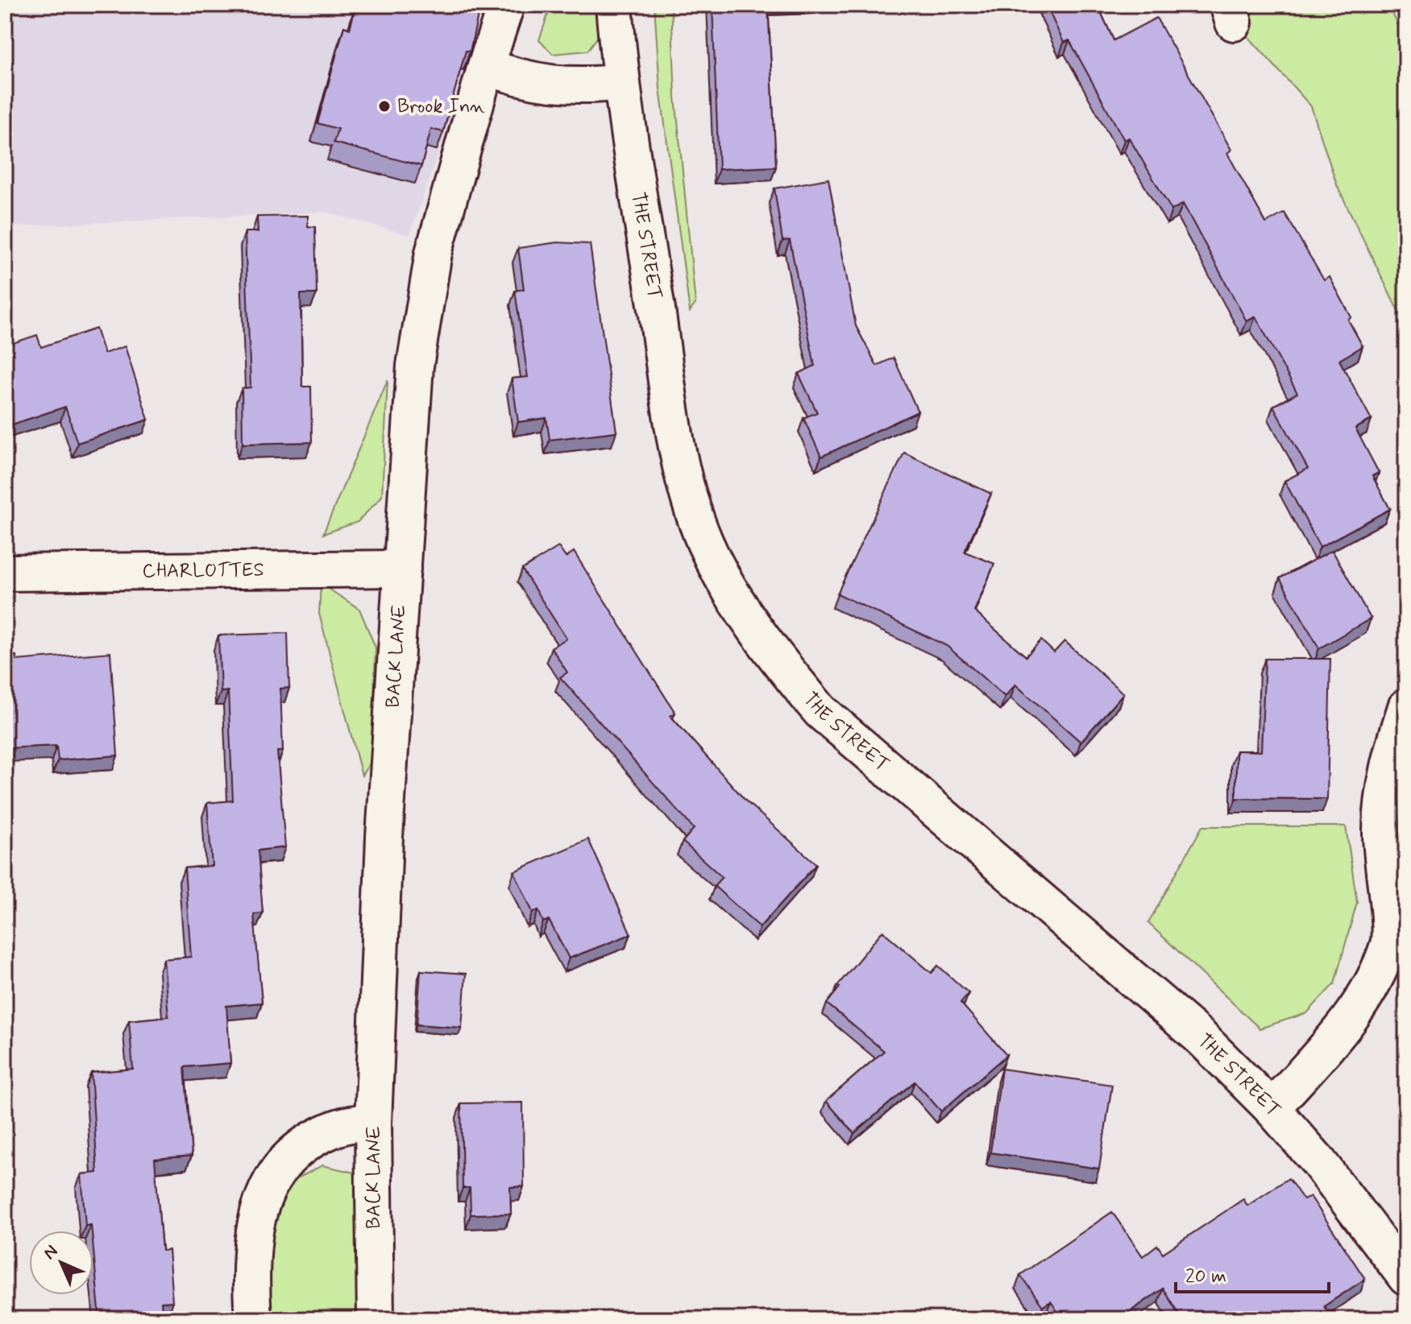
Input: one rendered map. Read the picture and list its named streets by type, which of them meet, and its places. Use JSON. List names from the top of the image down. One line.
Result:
{"streets":{"street":["THE STREET","CHARLOTTES","BACK LANE"]},"crossings":[["CHARLOTTES","BACK LANE"]],"places":["Brook Inn"],"scale_bar":"20 m","north":"top left"}
